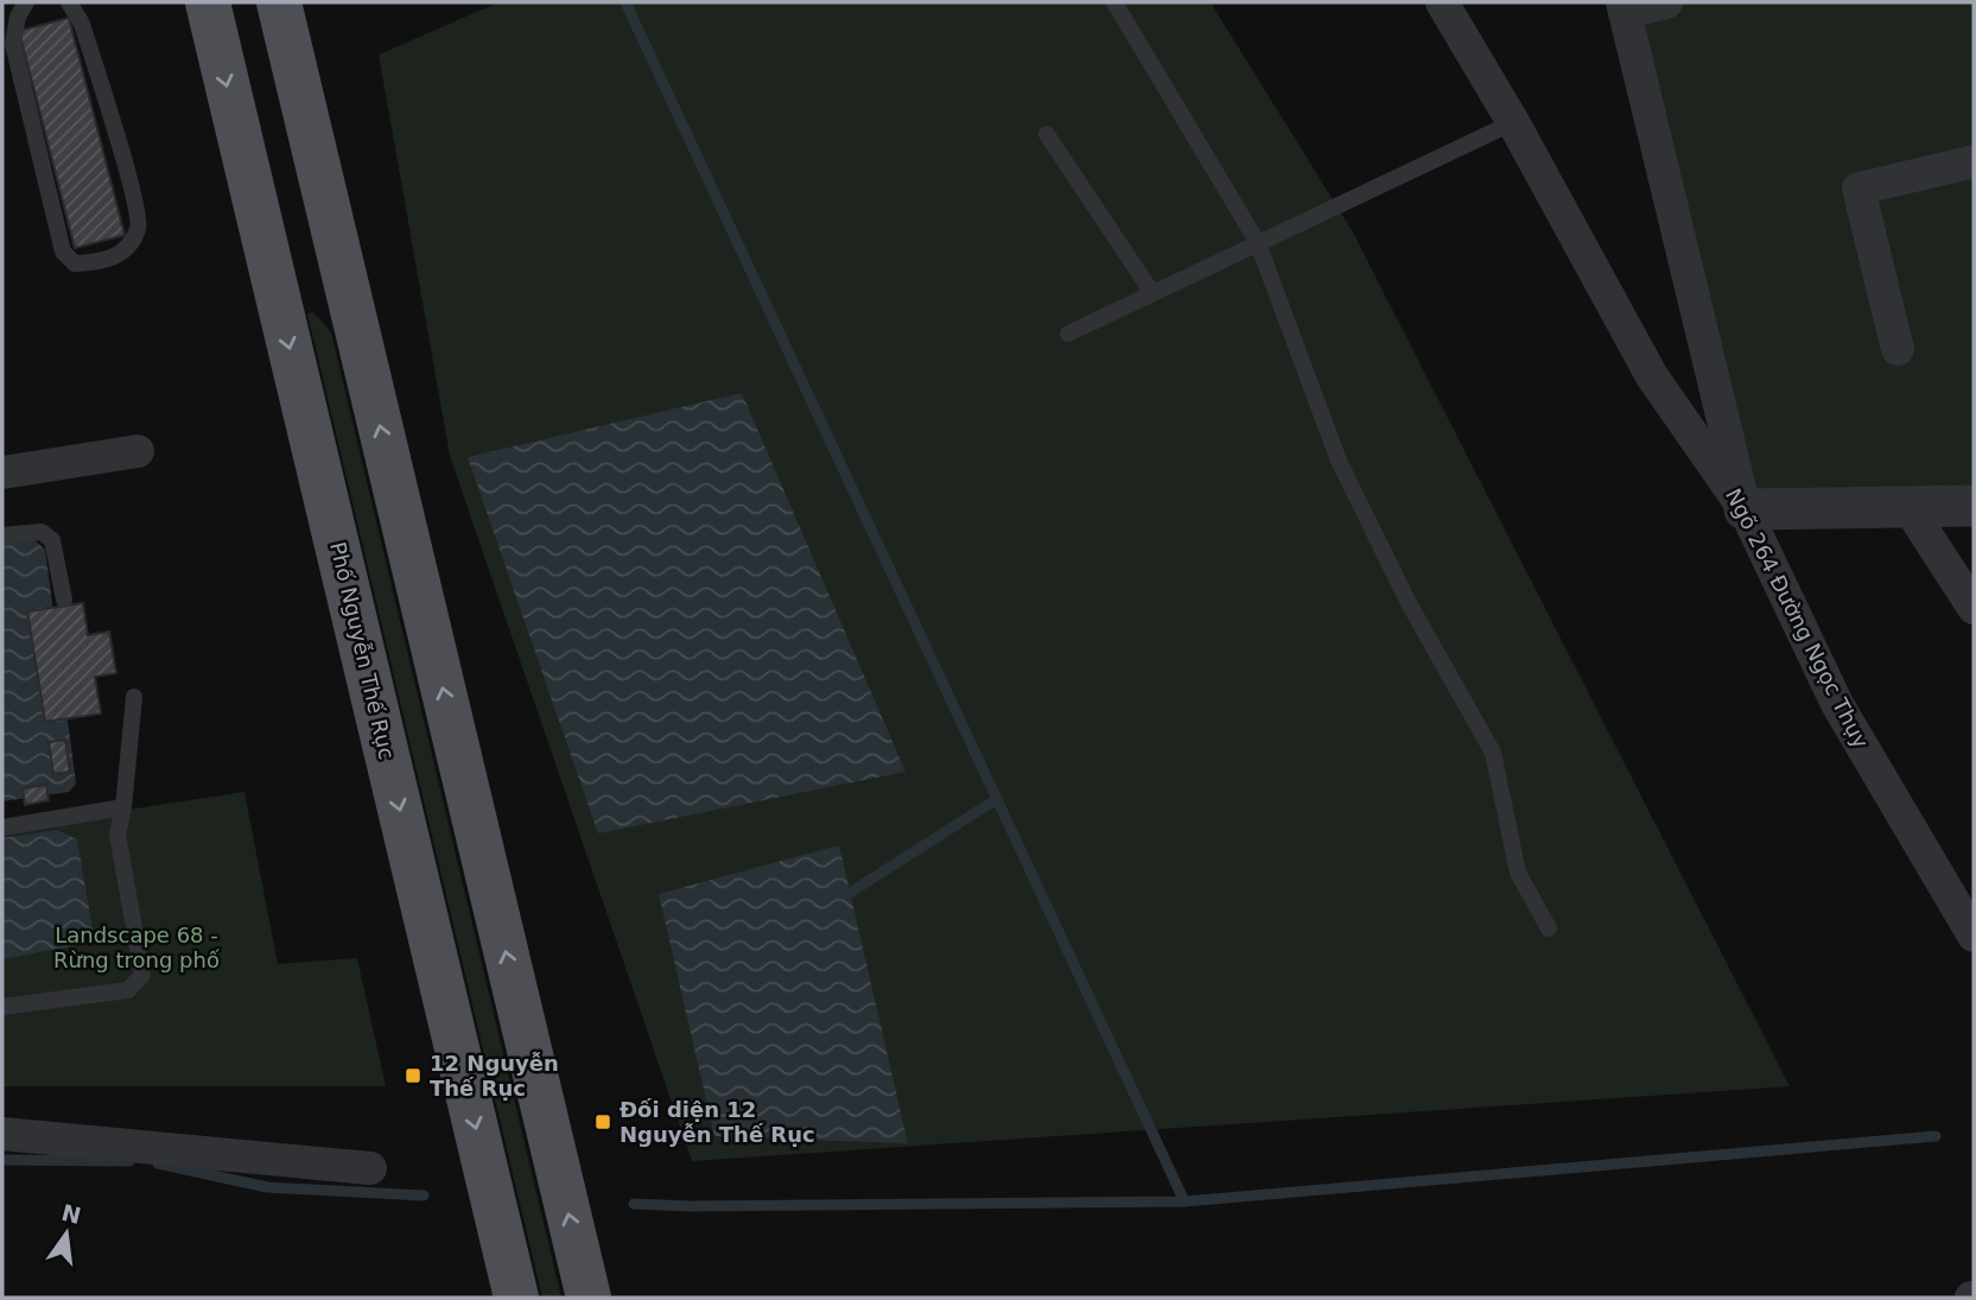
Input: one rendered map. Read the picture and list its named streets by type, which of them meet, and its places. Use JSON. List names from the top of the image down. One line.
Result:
{"streets":{"main road":["Phố Nguyễn Thế Rục"],"street":["Ngõ 264 Đường Ngọc Thụy"]},"parks":["Landscape 68 - Rừng trong phố"],"places":{"transit":["12 Nguyễn Thế Rục","Đối diện 12 Nguyễn Thế Rục"]},"north":"top"}
